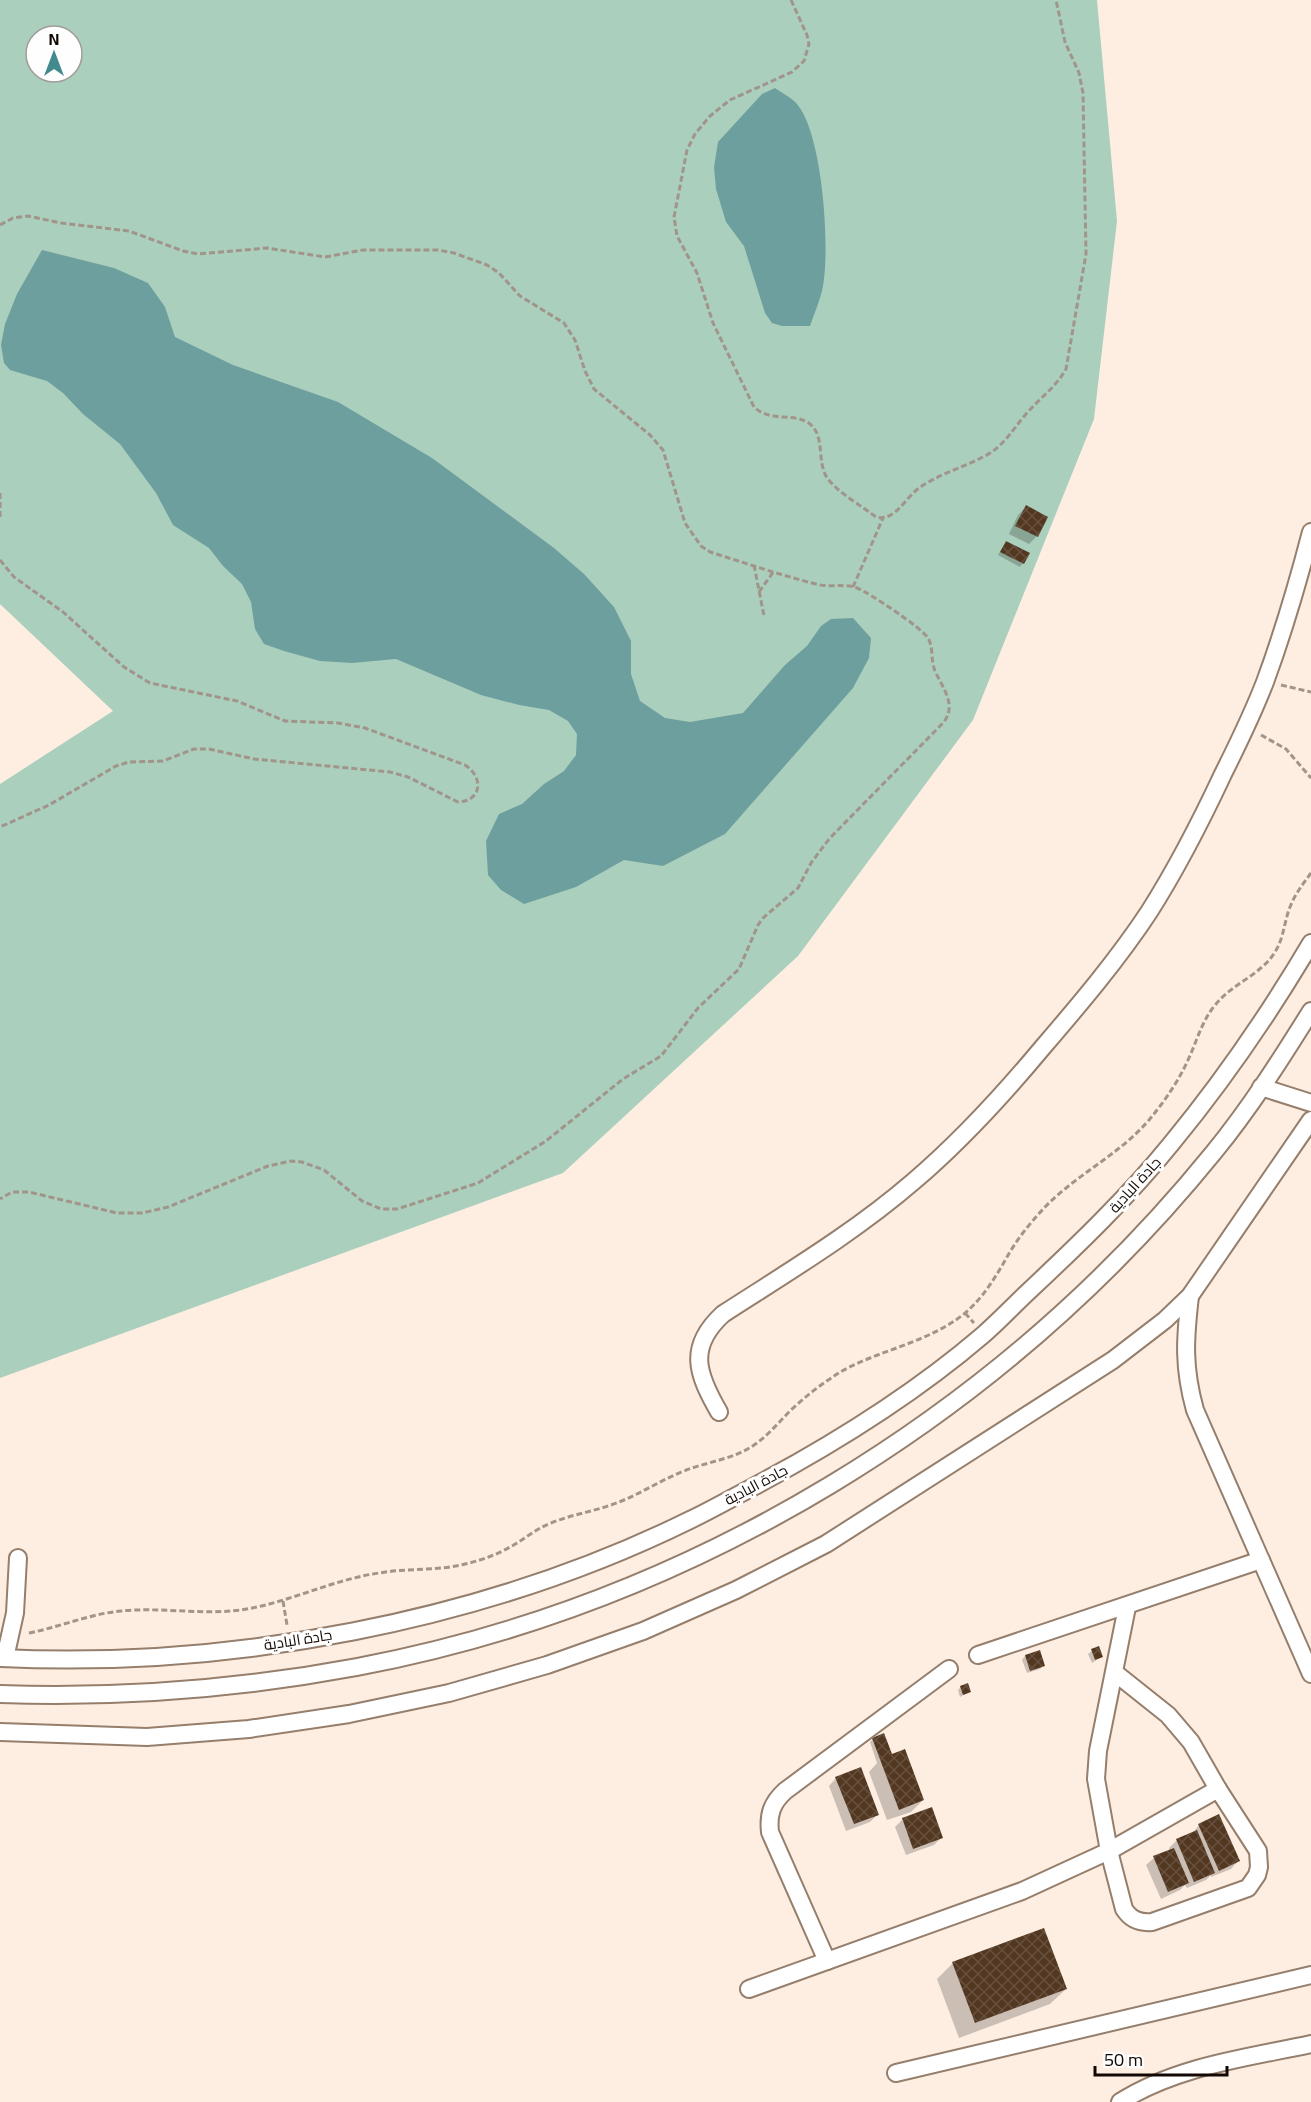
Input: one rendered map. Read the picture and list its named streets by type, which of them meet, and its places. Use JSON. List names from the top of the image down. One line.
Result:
{"streets":{"street":["جادة البادية"]},"scale_bar":"50 m","north":"top"}
